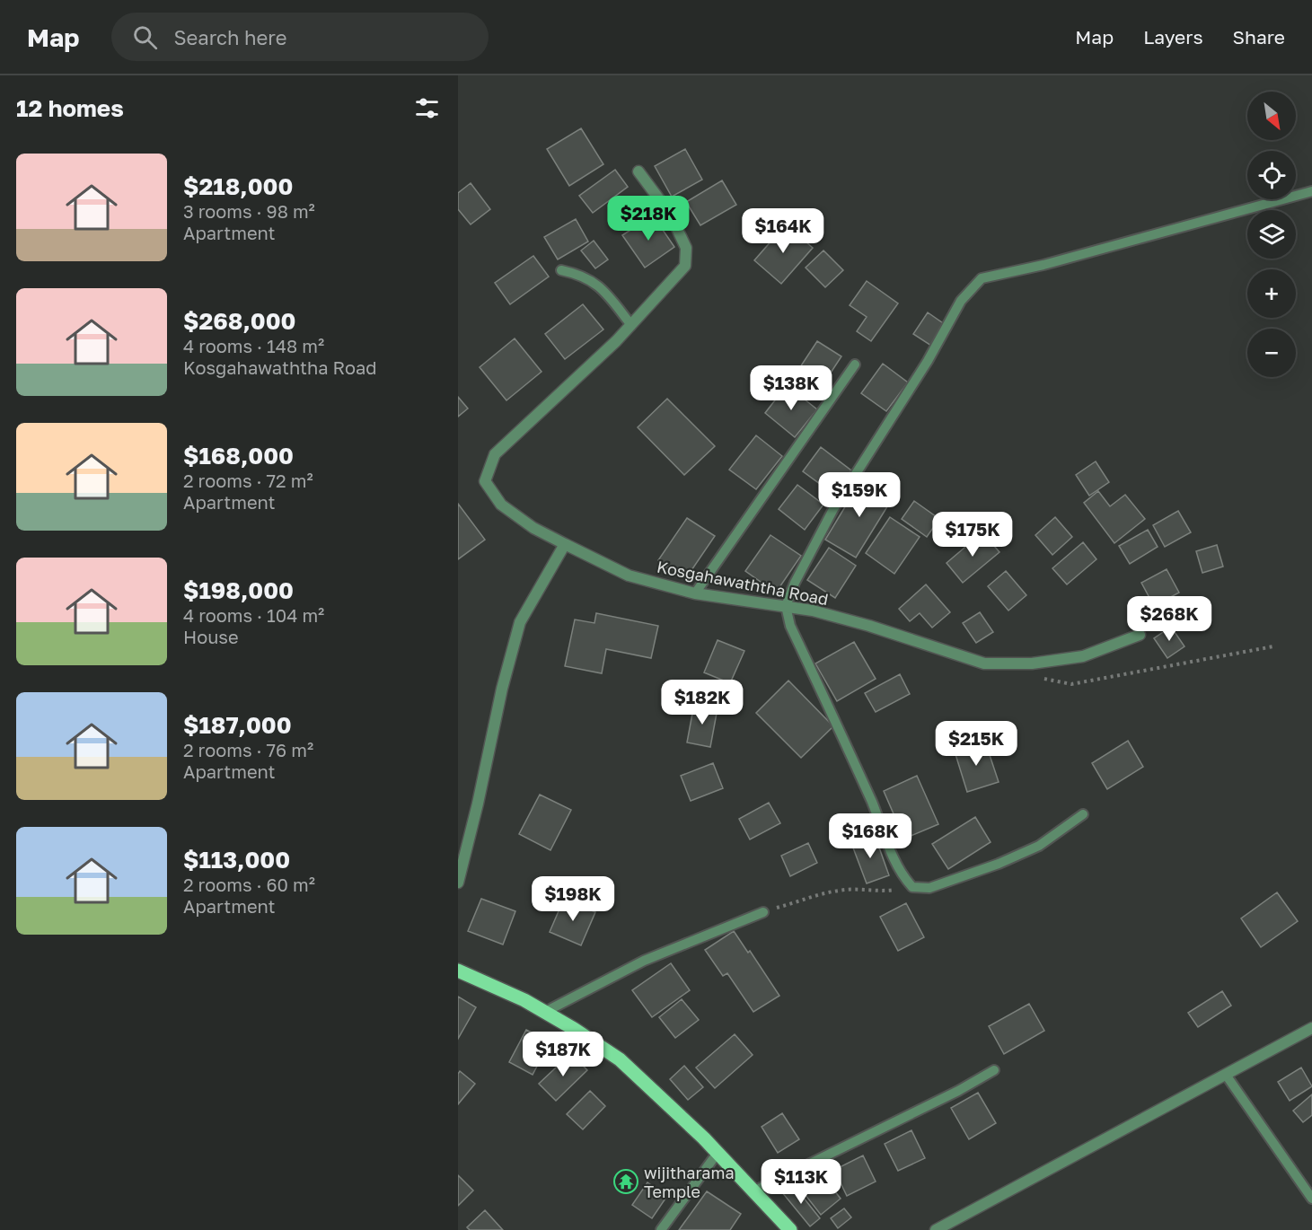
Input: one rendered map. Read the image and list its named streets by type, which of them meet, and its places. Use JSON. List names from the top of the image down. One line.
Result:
{"streets":{"street":["Kosgahawaththa Road"]},"places":{"temple":["wijitharama Temple"]},"north":"bottom right","page":{"header":"Map","search":"Search here","nav":["Map","Layers","Share"],"heading":"12 homes","map_buttons":["+","−"],"list":[{"name":"$218,000","note":"3 rooms · 98 m² · Apartment"},{"name":"$268,000","note":"4 rooms · 148 m² · Kosgahawaththa Road"},{"name":"$168,000","note":"2 rooms · 72 m² · Apartment"},{"name":"$198,000","note":"4 rooms · 104 m² · House"},{"name":"$187,000","note":"2 rooms · 76 m² · Apartment"},{"name":"$113,000","note":"2 rooms · 60 m² · Apartment"}],"price":["$218K","$164K","$138K","$159K","$175K","$268K","$182K","$215K","$168K","$198K","$187K","$113K"]}}
